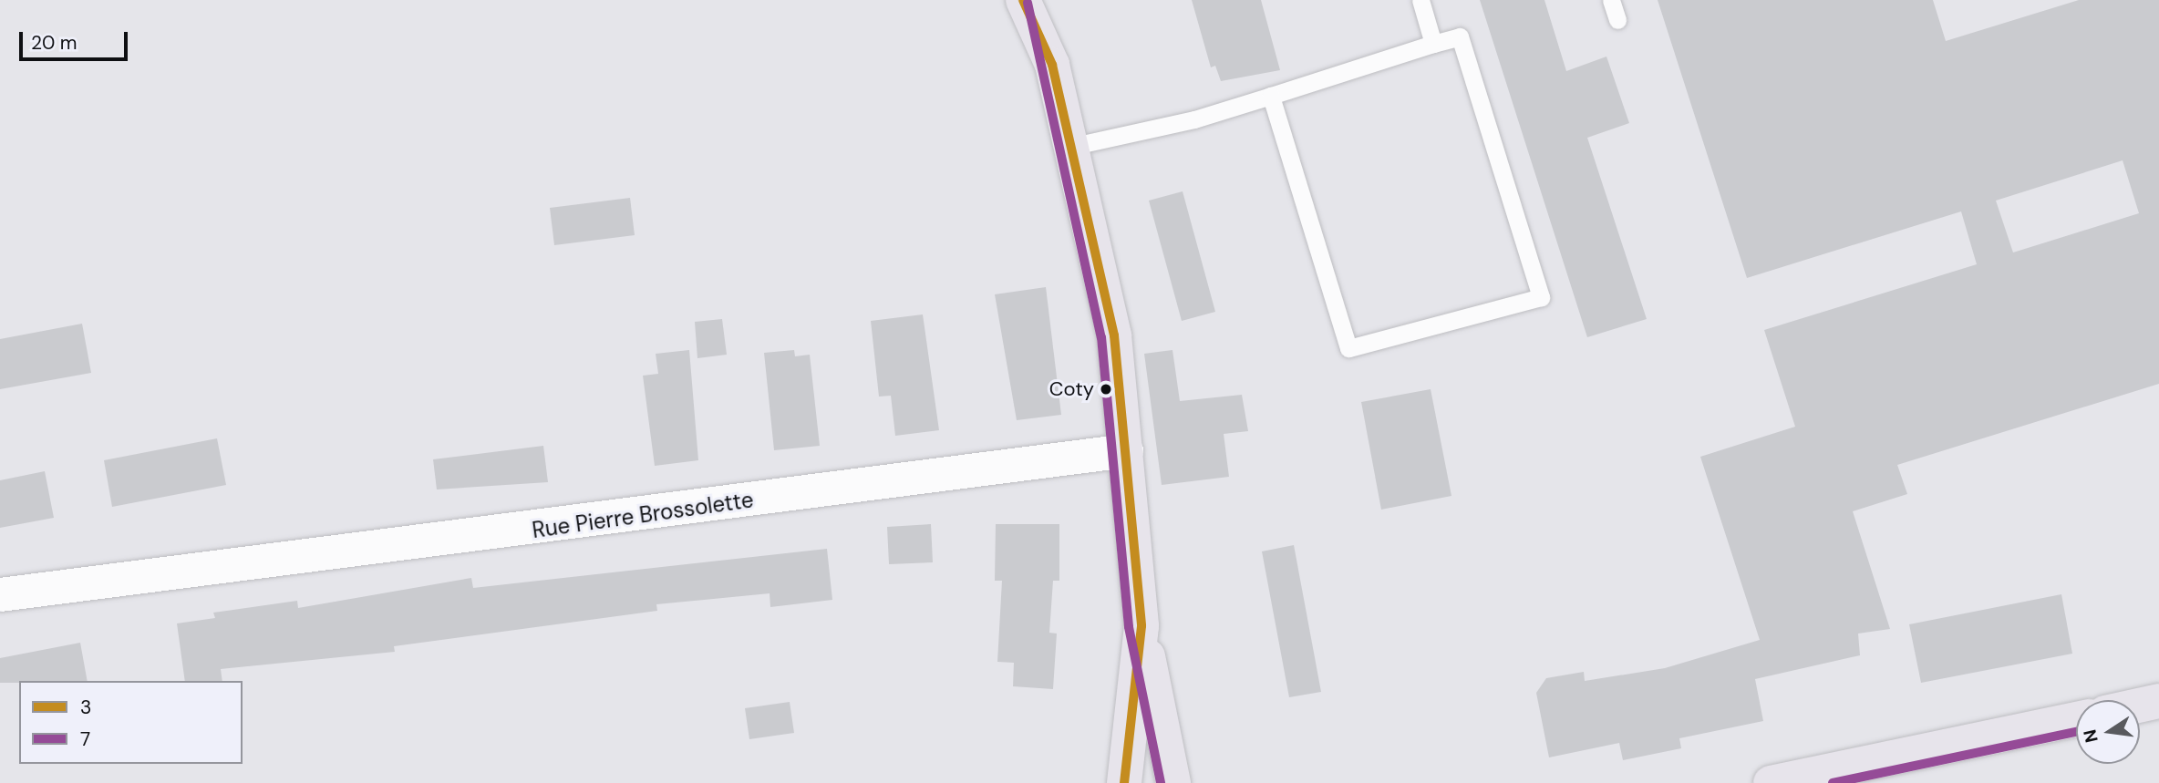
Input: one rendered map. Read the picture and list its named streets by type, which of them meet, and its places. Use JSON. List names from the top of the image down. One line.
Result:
{"streets":{"street":["Rue Pierre Brossolette"]},"places":["Coty"],"lines":["transit line 3","transit line 7"],"legend":["3","7"],"scale_bar":"20 m","north":"left"}
